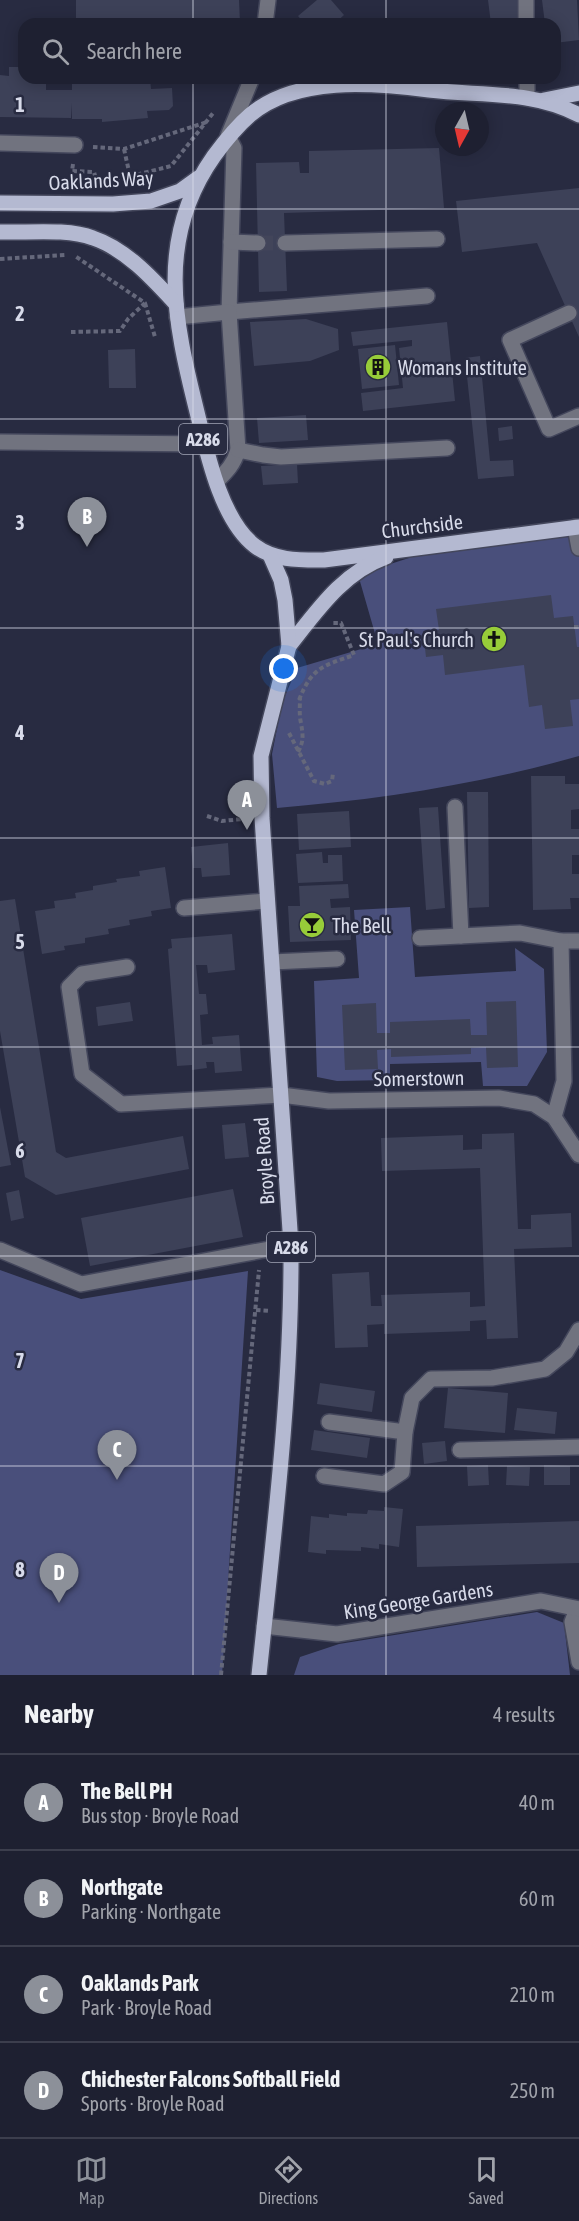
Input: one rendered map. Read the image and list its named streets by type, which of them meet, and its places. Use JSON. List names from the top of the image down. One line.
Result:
{"streets":{"main road":["Oaklands Way","A286","Churchside","Broyle Road"],"street":["Somerstown","King George Gardens"]},"crossings":[["Oaklands Way","A286"],["A286","Churchside"],["A286","Broyle Road"],["Churchside","Broyle Road"],["Somerstown","Broyle Road"],["Broyle Road","King George Gardens"]],"places":{"building":["Womans Institute"],"church":["St Paul's Church"],"bar":["The Bell"]},"north":"bottom","page":{"search":"Search here","pins":["B","A","C","D"],"heading":["Nearby","4 results"],"list":[{"mark":"A","name":"The Bell PH","note":"Bus stop · Broyle Road","value":"40 m"},{"mark":"B","name":"Northgate","note":"Parking · Northgate","value":"60 m"},{"mark":"C","name":"Oaklands Park","note":"Park · Broyle Road","value":"210 m"},{"mark":"D","name":"Chichester Falcons Softball Field","note":"Sports · Broyle Road","value":"250 m"}],"nav":["Map","Directions","Saved"]},"grid":{"rows":["1","2","3","4","5","6","7","8"]}}
